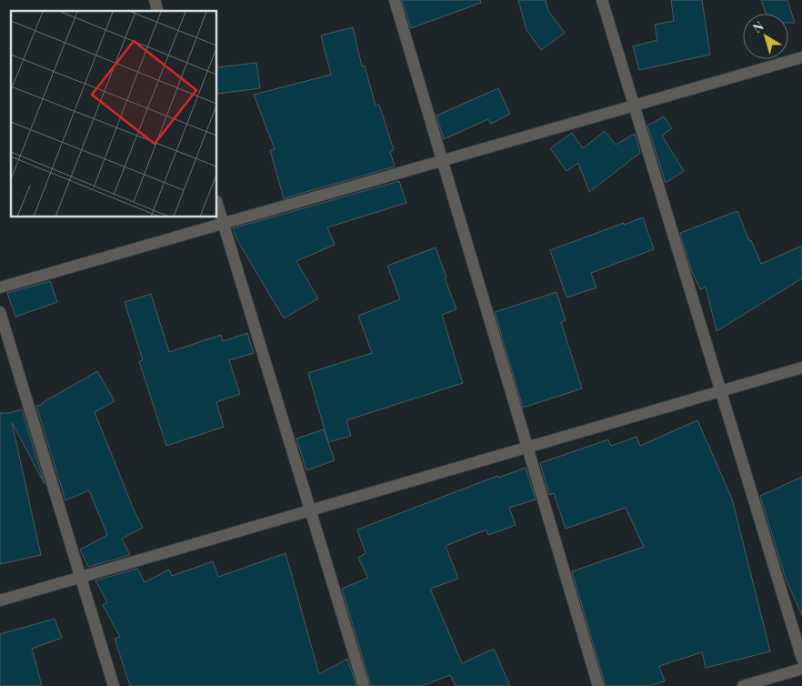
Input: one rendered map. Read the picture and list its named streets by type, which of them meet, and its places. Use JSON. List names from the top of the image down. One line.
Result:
{"north":"top left"}
